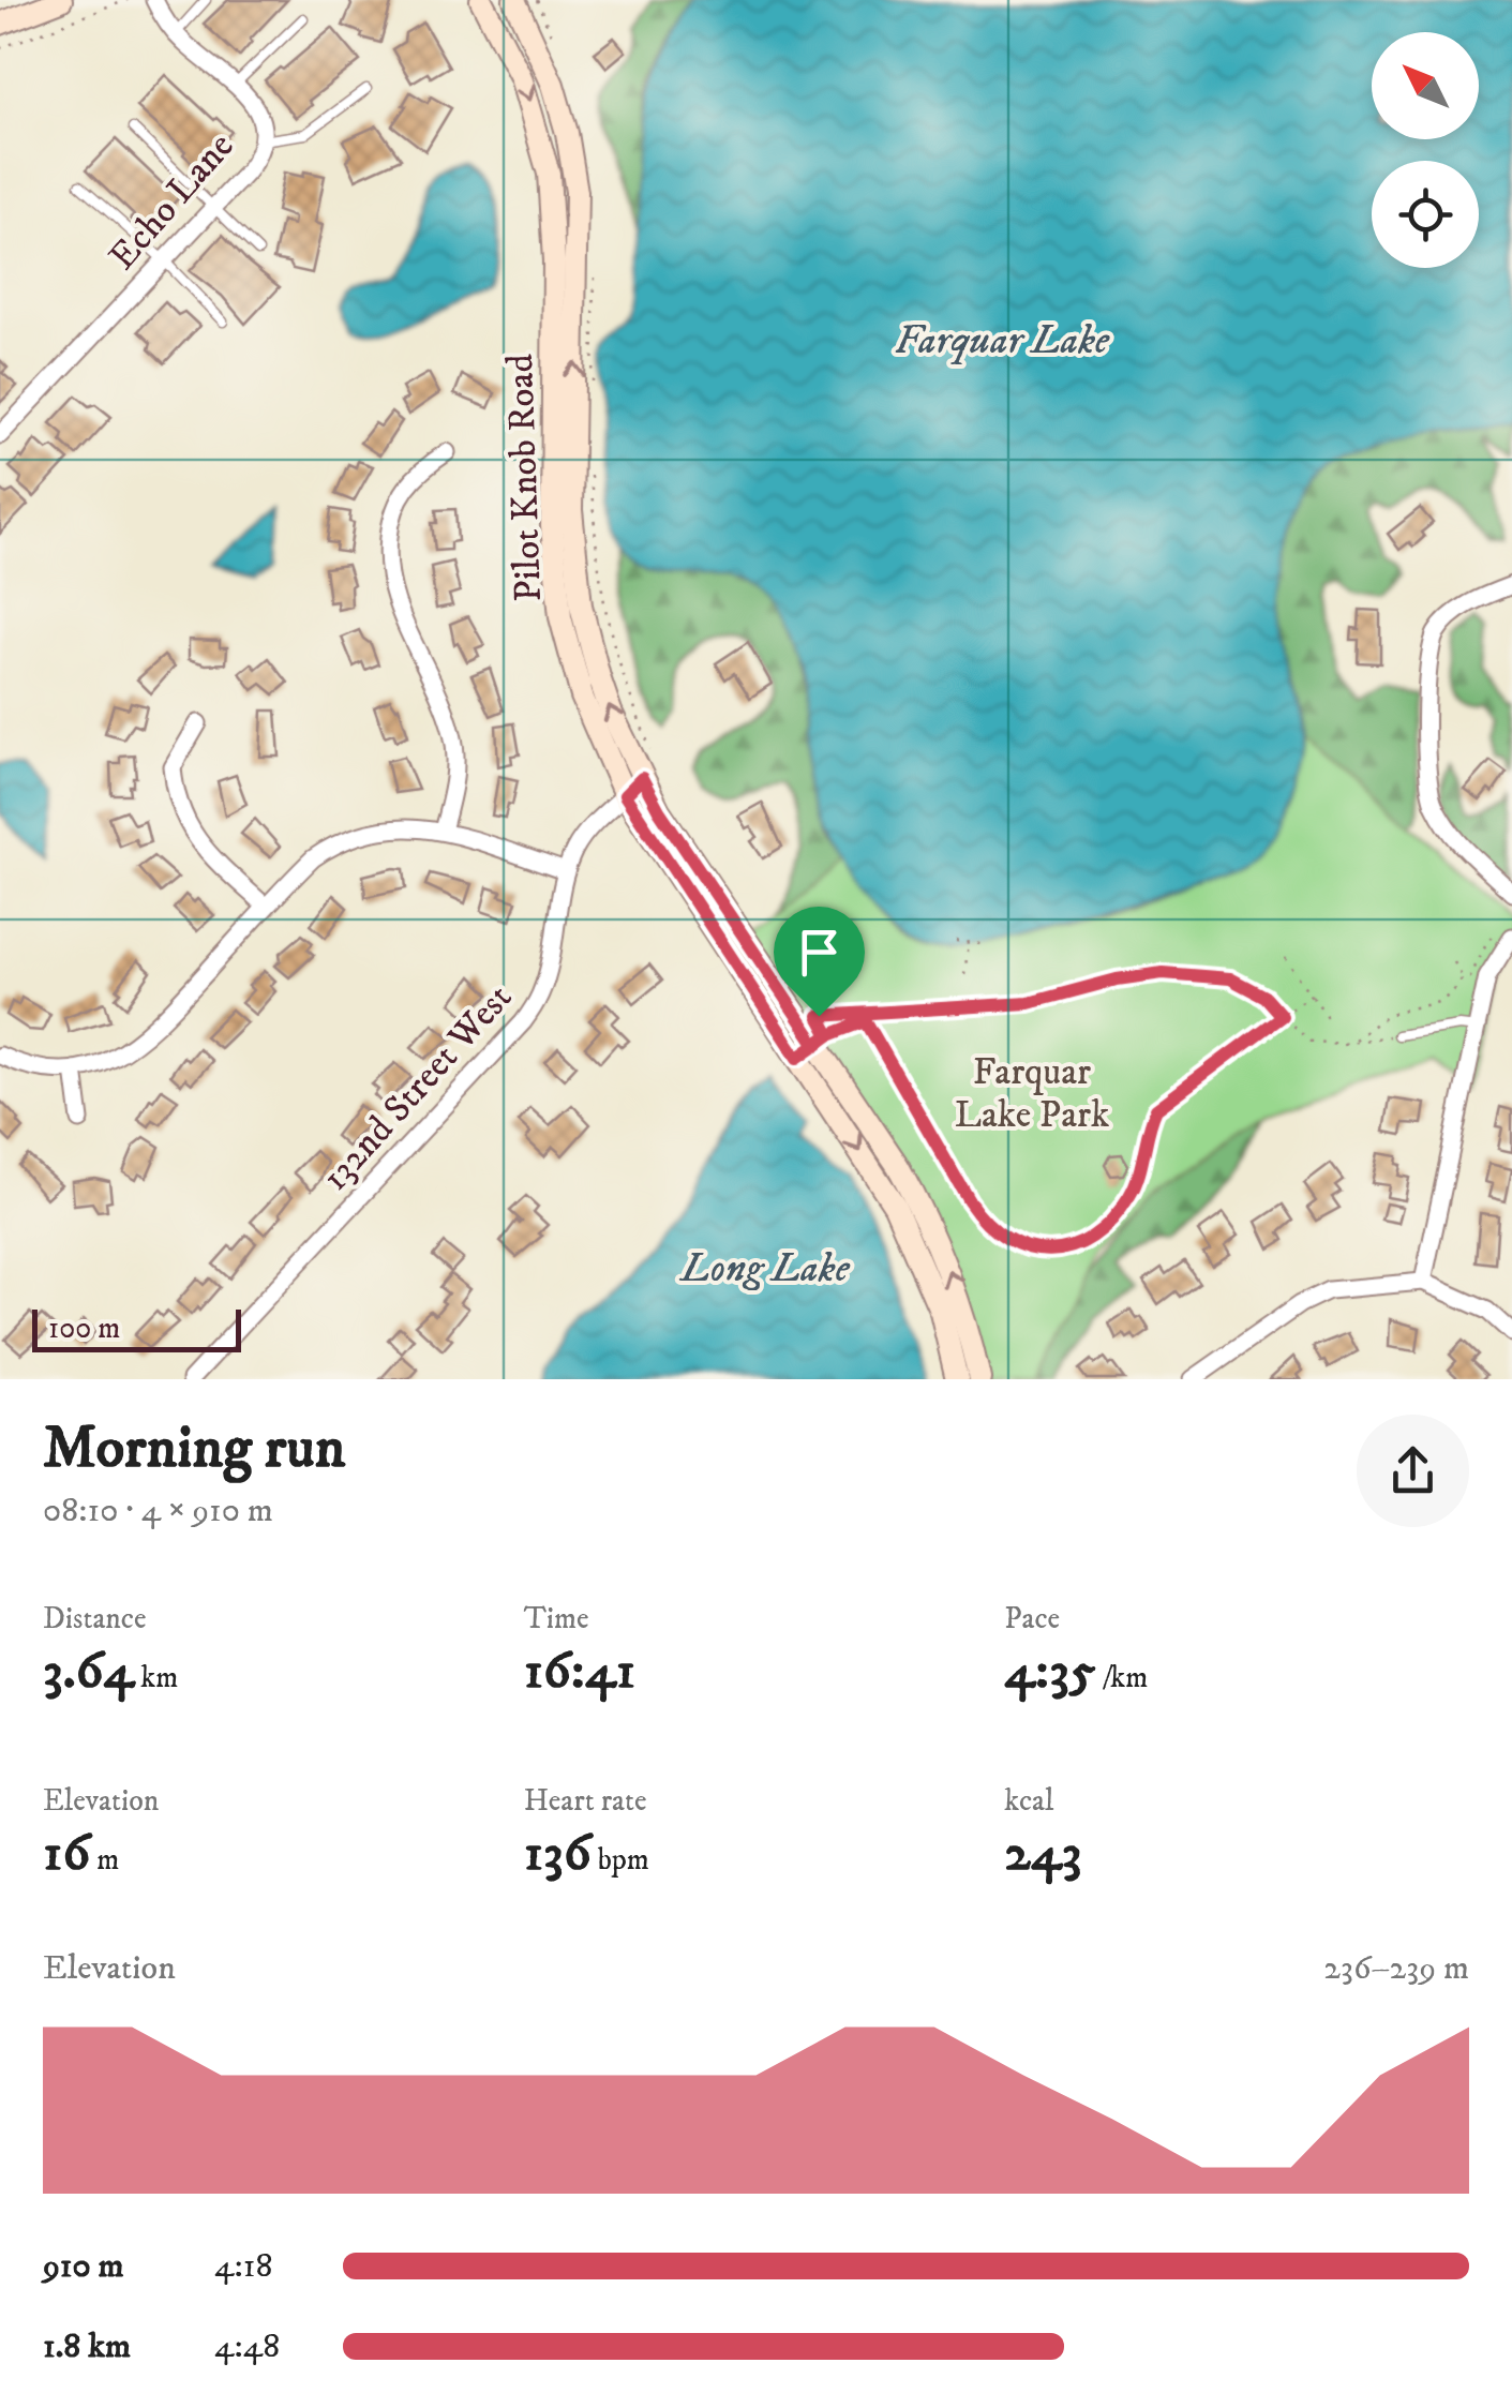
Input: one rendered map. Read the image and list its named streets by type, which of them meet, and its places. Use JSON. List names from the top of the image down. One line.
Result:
{"streets":{"main road":["Pilot Knob Road"],"street":["Echo Lane","132nd Street West"]},"crossings":[["Pilot Knob Road","132nd Street West"]],"water":["Farquar Lake","Long Lake"],"parks":["Farquar Lake Park"],"scale_bar":"100 m","north":"top left","page":{"scale":"100 m","heading":["Morning run","08:10 · 4 × 910 m"],"stats":[["Distance","3.64 km"],["Time","16:41"],["Pace","4:35 /km"],["Elevation","16 m"],["Heart rate","136 bpm"],["kcal","243"]],"chart":["Elevation","236–239 m"],"list":[{"name":"910 m","note":"4:18"},{"name":"1.8 km","note":"4:48"}]}}
